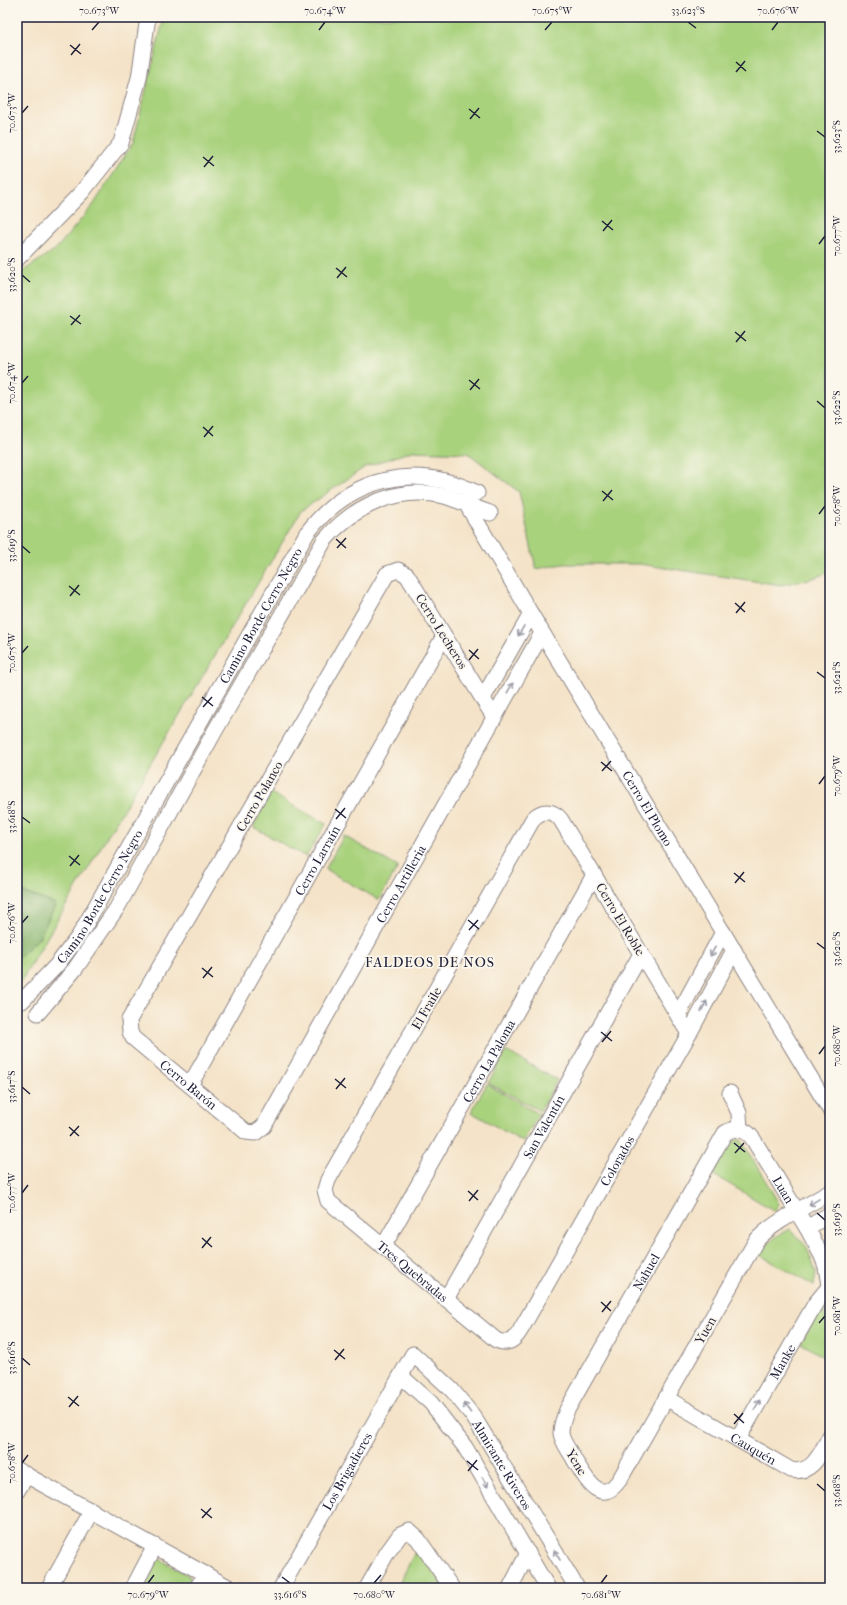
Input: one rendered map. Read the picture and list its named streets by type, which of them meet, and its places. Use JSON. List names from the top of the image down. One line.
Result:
{"streets":{"street":["Camino Borde Cerro Negro","Cerro Lecheros","Cerro Polanco","Cerro El Plomo","Cerro Larraín","Cerro Artilleria","Cerro El Roble","El Fraile","Cerro La Paloma","Cerro Barón","San Valentín","Colorados","Luan","Tres Quebradas","Nahuel","Yuen","Manke","Cauquén","Yene","Almirante Riveros","Los Brigadieres"]},"crossings":[["Camino Borde Cerro Negro","Cerro El Plomo"],["Cerro Lecheros","Cerro Polanco"],["Cerro Lecheros","Cerro Larraín"],["Cerro Lecheros","Cerro Artilleria"],["Cerro Polanco","Cerro Barón"],["Cerro El Plomo","Cerro Artilleria"],["Cerro El Plomo","Colorados"],["Cerro Larraín","Cerro Barón"],["Cerro Artilleria","Cerro Barón"],["Cerro El Roble","El Fraile"],["Cerro El Roble","Cerro La Paloma"],["Cerro El Roble","San Valentín"],["Cerro El Roble","Colorados"],["El Fraile","Tres Quebradas"],["Cerro La Paloma","Tres Quebradas"],["San Valentín","Tres Quebradas"],["Colorados","Tres Quebradas"],["Luan","Nahuel"],["Luan","Yuen"],["Luan","Manke"],["Nahuel","Yene"],["Yuen","Cauquén"],["Yuen","Yene"],["Manke","Cauquén"],["Almirante Riveros","Los Brigadieres"]],"one_way":["Manke"],"districts":["FALDEOS DE NOS"],"coordinates":["70.673°W","70.674°W","70.675°W","33.623°S","70.676°W","70.677°W","33.620°S","33.622°S","70.678°W","33.619°S","33.621°S","70.679°W","33.618°S","70.680°W","33.617°S","70.681°W","33.616°S"]}
